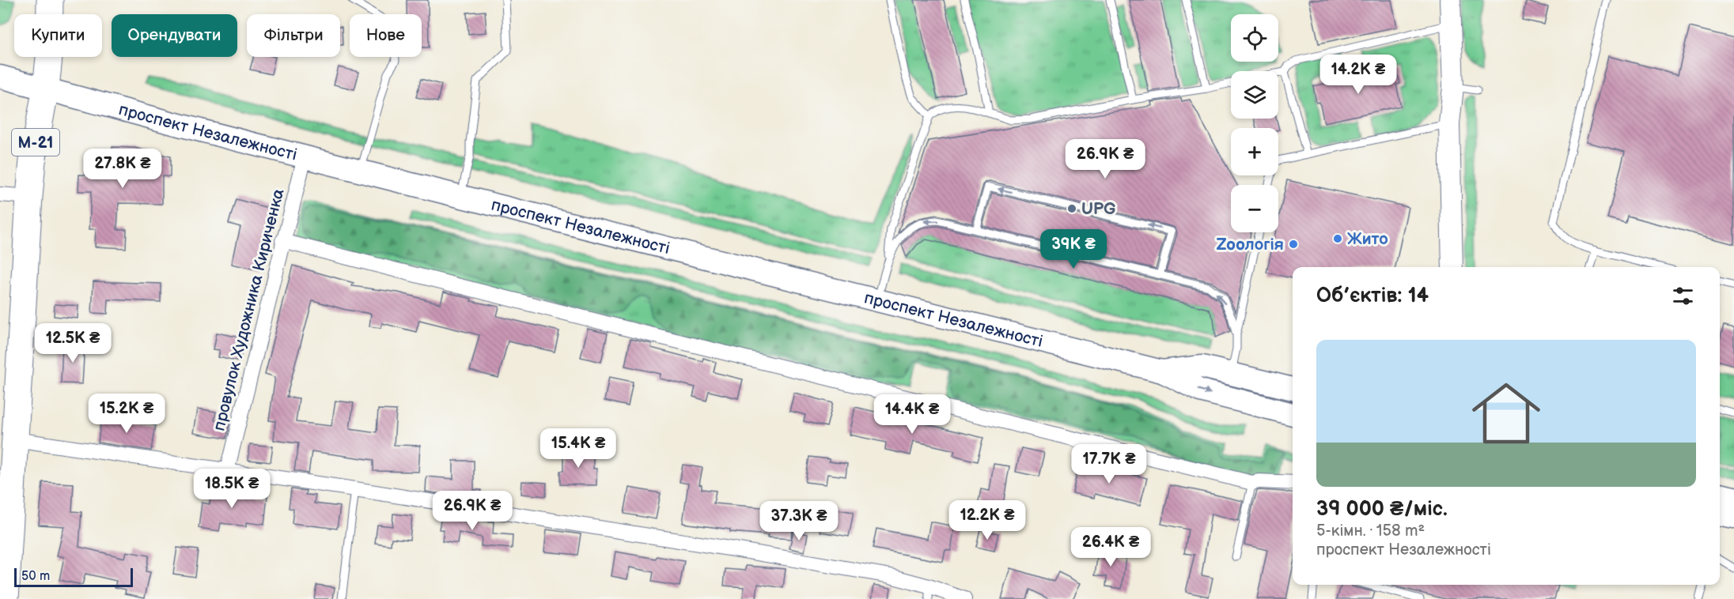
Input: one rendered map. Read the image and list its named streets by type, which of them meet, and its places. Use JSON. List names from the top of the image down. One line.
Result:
{"streets":{"highway":["М-21"],"main road":["проспект Незалежності"],"street":["провулок Художника Кириченка"]},"crossings":[["проспект Незалежності","М-21"],["проспект Незалежності","провулок Художника Кириченка"]],"places":["UPG","Жито","Zooлогія"],"scale_bar":"50 m","page":{"map_buttons":["+","−"],"chip":["Купити","Орендувати","Фільтри","Нове"],"price":["14.2K ₴","26.9K ₴","27.8K ₴","39K ₴","12.5K ₴","15.2K ₴","14.4K ₴","15.4K ₴","17.7K ₴","18.5K ₴","26.9K ₴","12.2K ₴","37.3K ₴","26.4K ₴"],"heading":"Об’єктів: 14","list":[{"name":"39 000 ₴/міс.","note":"5-кімн. · 158 m² · проспект Незалежності"}],"scale":"50 m"}}
